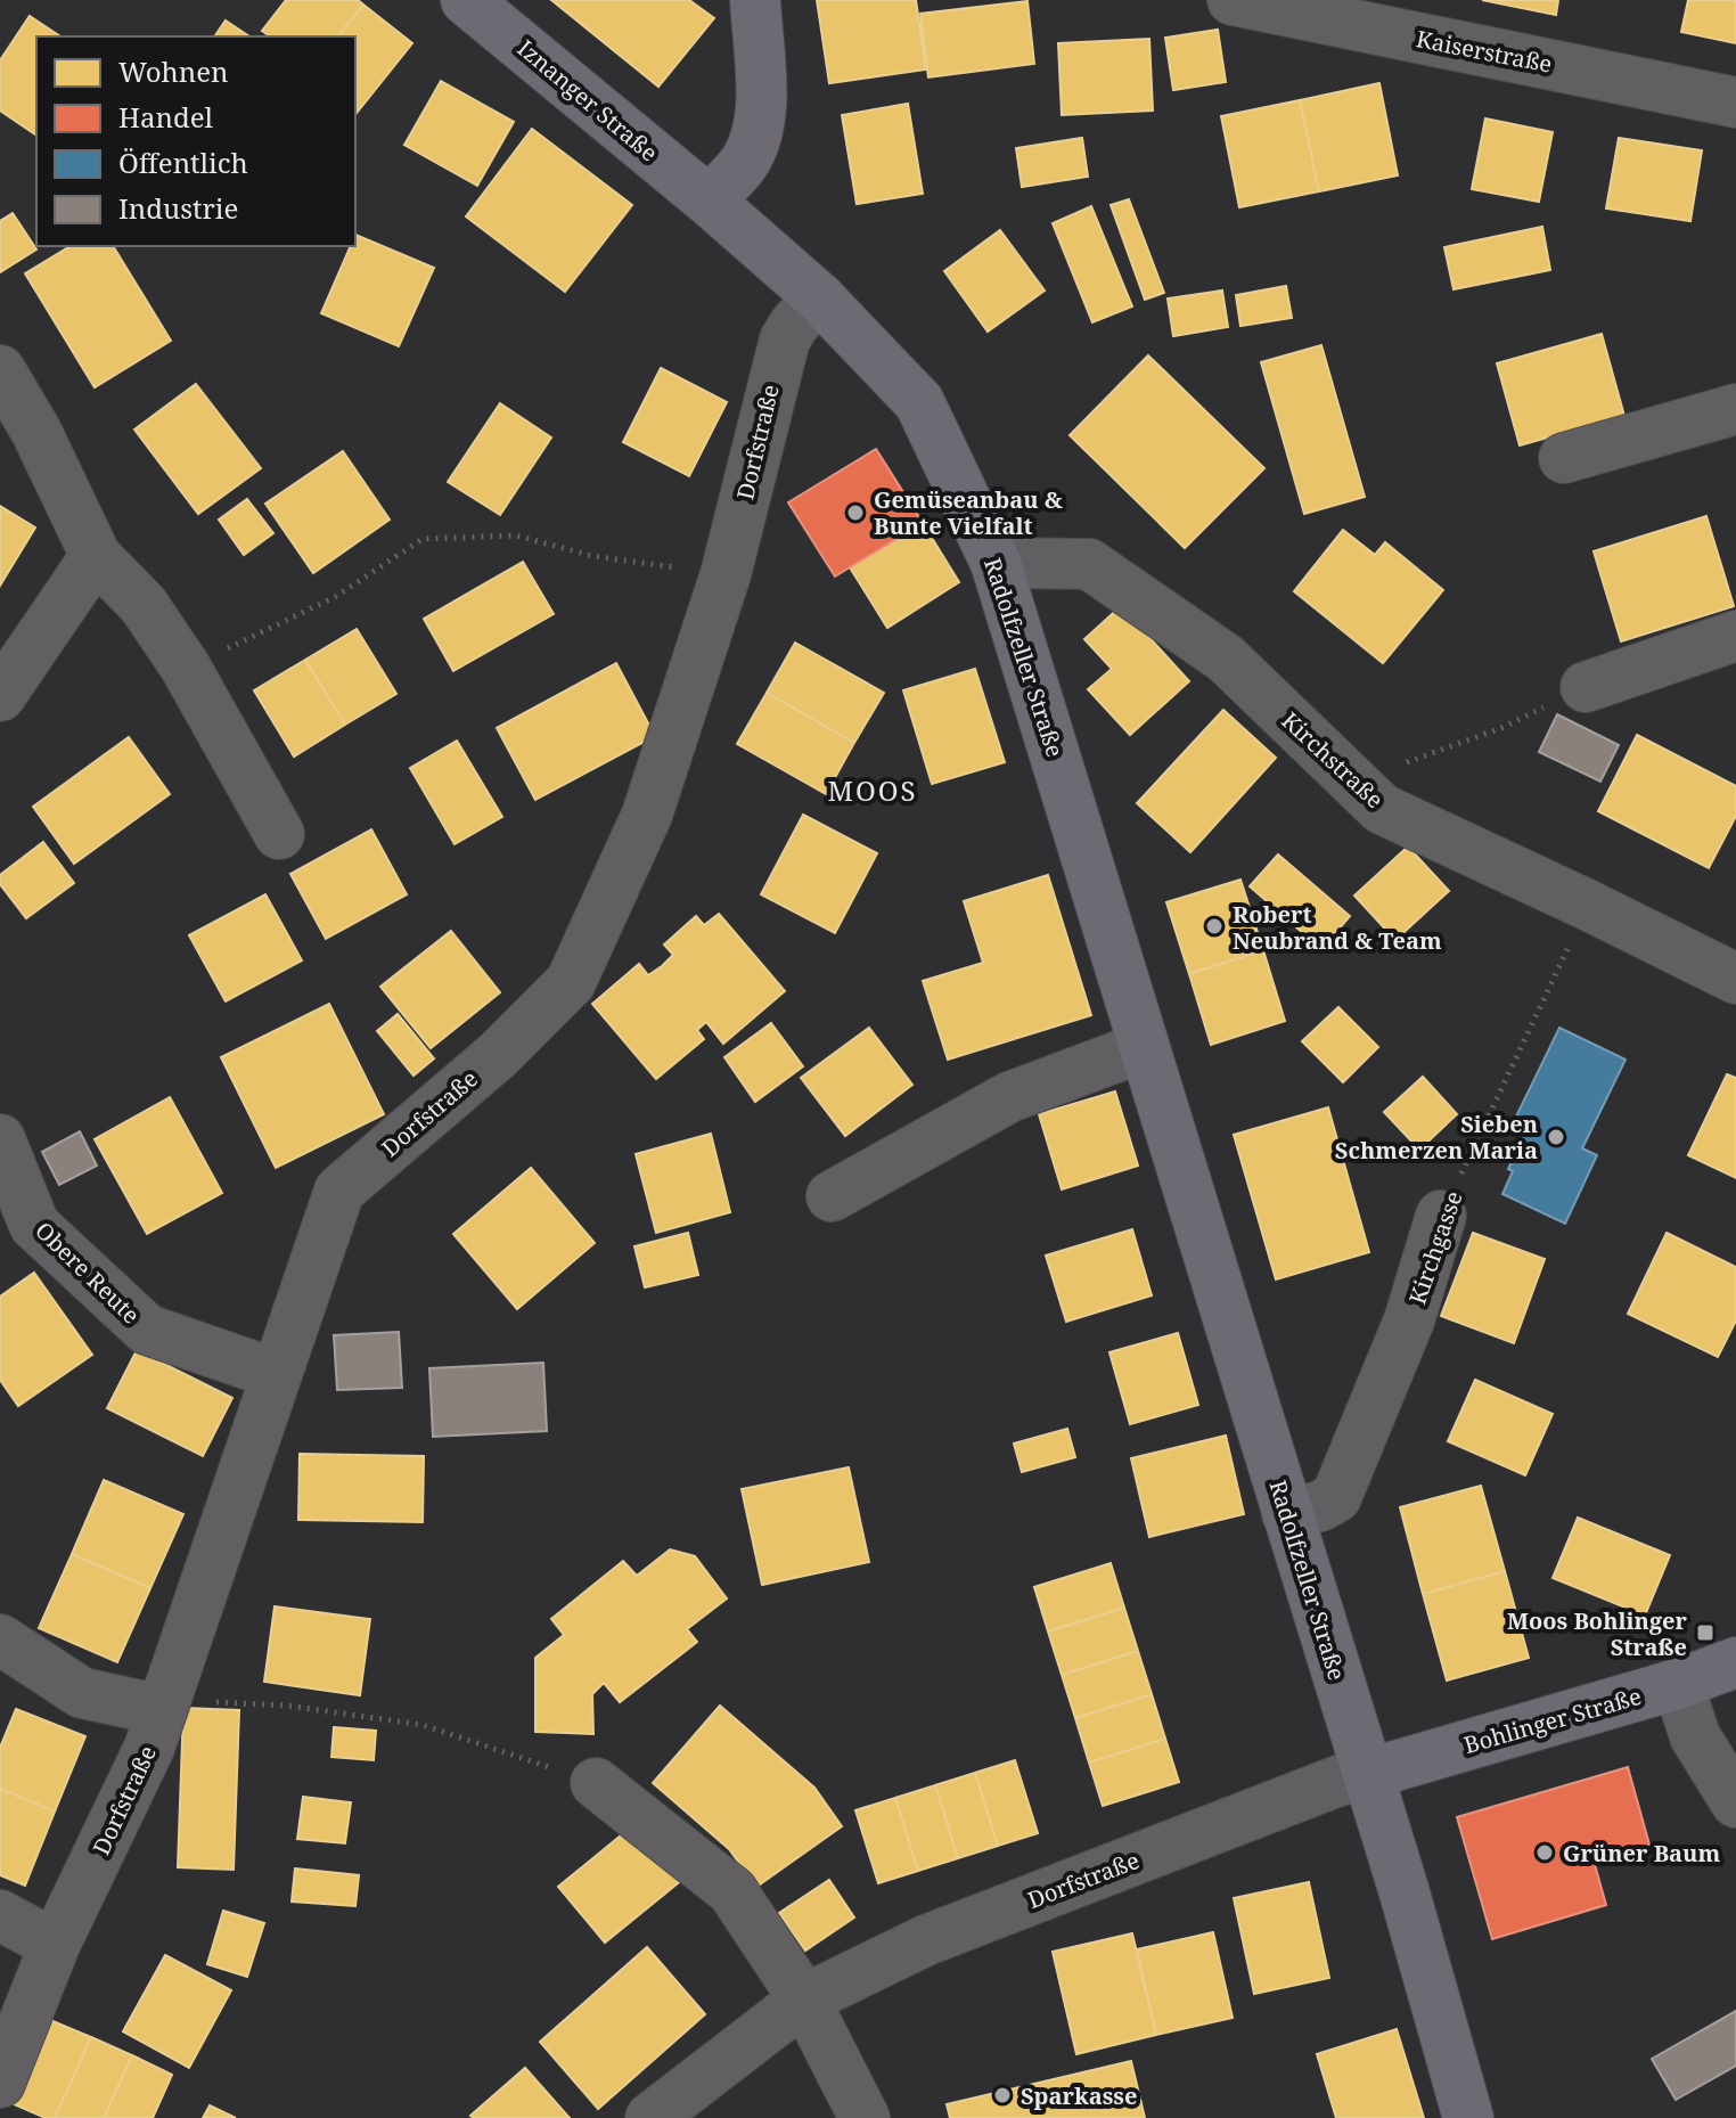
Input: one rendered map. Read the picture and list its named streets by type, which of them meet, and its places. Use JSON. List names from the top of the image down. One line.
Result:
{"streets":{"main road":["Iznanger Straße","Radolfzeller Straße","Bohlinger Straße"],"street":["Kaiserstraße","Dorfstraße","Kirchstraße","Kirchgasse","Obere Reute"]},"crossings":[["Iznanger Straße","Radolfzeller Straße"],["Dorfstraße","Radolfzeller Straße"],["Dorfstraße","Obere Reute"],["Dorfstraße","Bohlinger Straße"],["Radolfzeller Straße","Kirchstraße"],["Radolfzeller Straße","Kirchgasse"],["Radolfzeller Straße","Bohlinger Straße"],["Kirchstraße","Kirchgasse"]],"districts":["MOOS"],"places":{"other":["Gemüseanbau & Bunte Vielfalt","Robert Neubrand & Team","Sieben Schmerzen Maria","Grüner Baum","Sparkasse"],"transit":["Moos Bohlinger Straße"]},"legend":["Wohnen","Handel","Öffentlich","Industrie"]}
